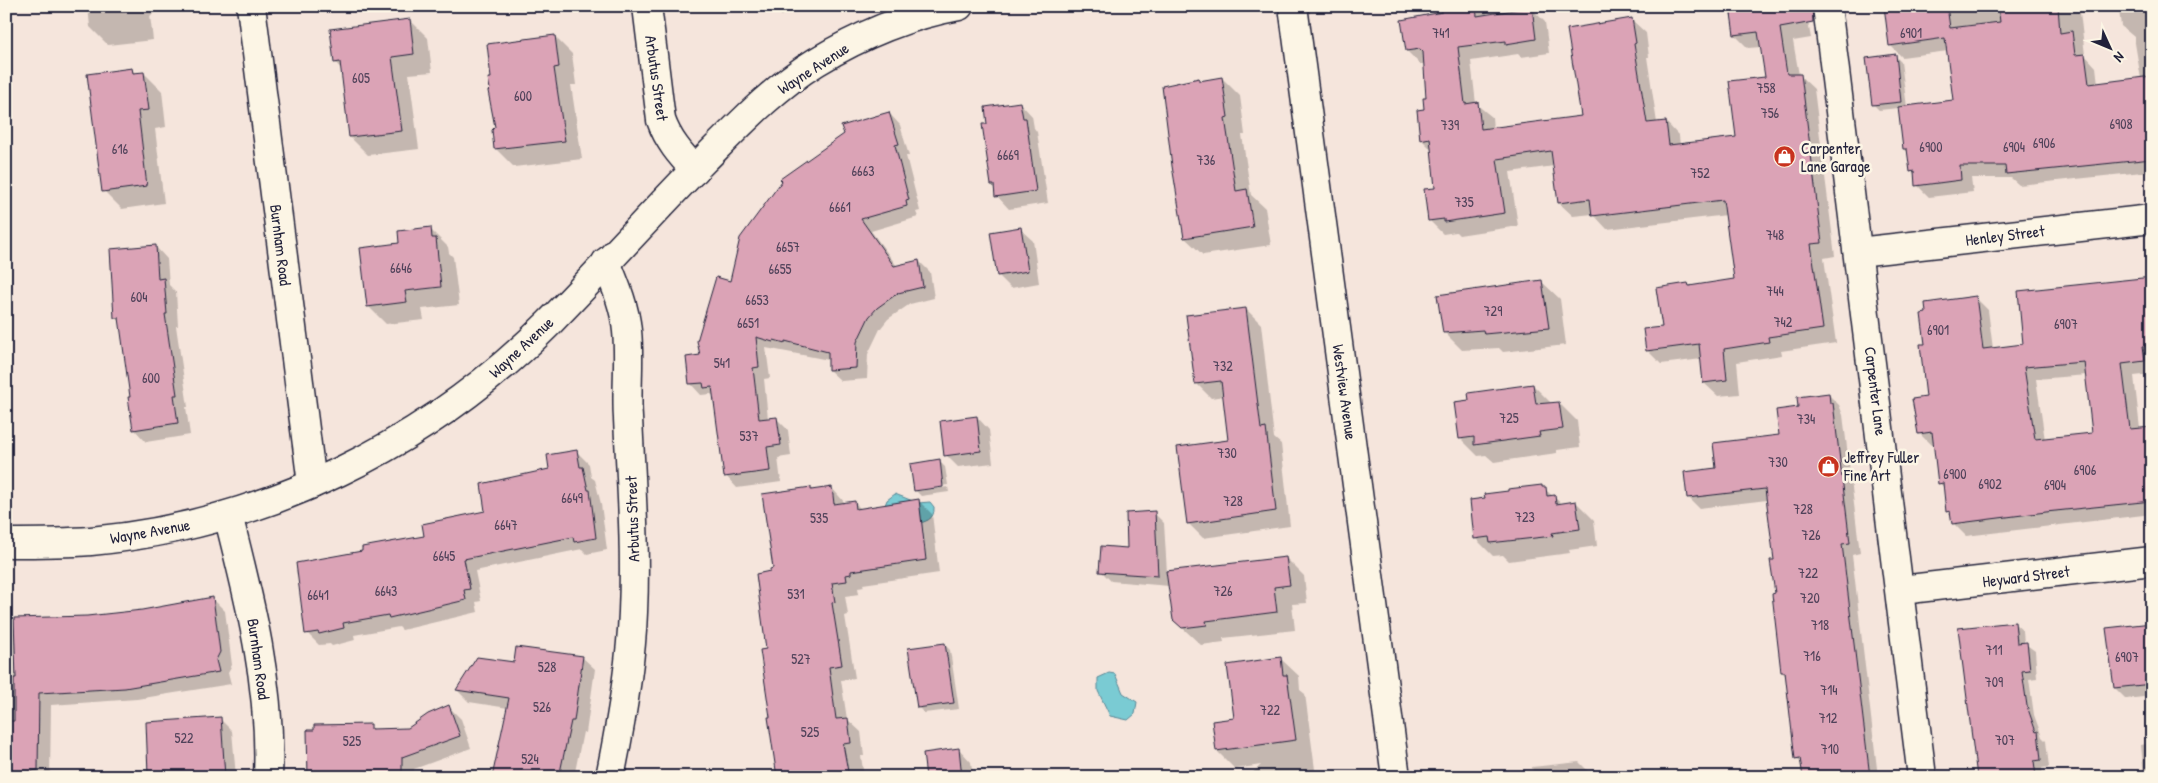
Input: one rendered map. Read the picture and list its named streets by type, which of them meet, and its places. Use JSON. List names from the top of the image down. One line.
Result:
{"streets":{"street":["Wayne Avenue","Arbutus Street","Henley Street","Burnham Road","Carpenter Lane","Westview Avenue","Heyward Street"]},"crossings":[["Wayne Avenue","Arbutus Street"],["Wayne Avenue","Burnham Road"],["Henley Street","Carpenter Lane"],["Carpenter Lane","Heyward Street"]],"places":{"shop":["Carpenter Lane Garage","Jeffrey Fuller Fine Art"]},"house_numbers":["741","6901","605","758","600","756","6908","739","6906","6900","6904","616","6669","736","6663","752","735","6661","748","6657","6646","6655","744","604","6653","729","742","6651","6907","6901","541","732","600","725","734","537","730","730","6906","6900","6902","6904","6649","728","728","723","535","6647","726","6645","722","6643","726","531","6641","720","718","711","716","6907","527","528","709","714","526","722","712","525","522","707","525","710","524"],"north":"bottom right"}
